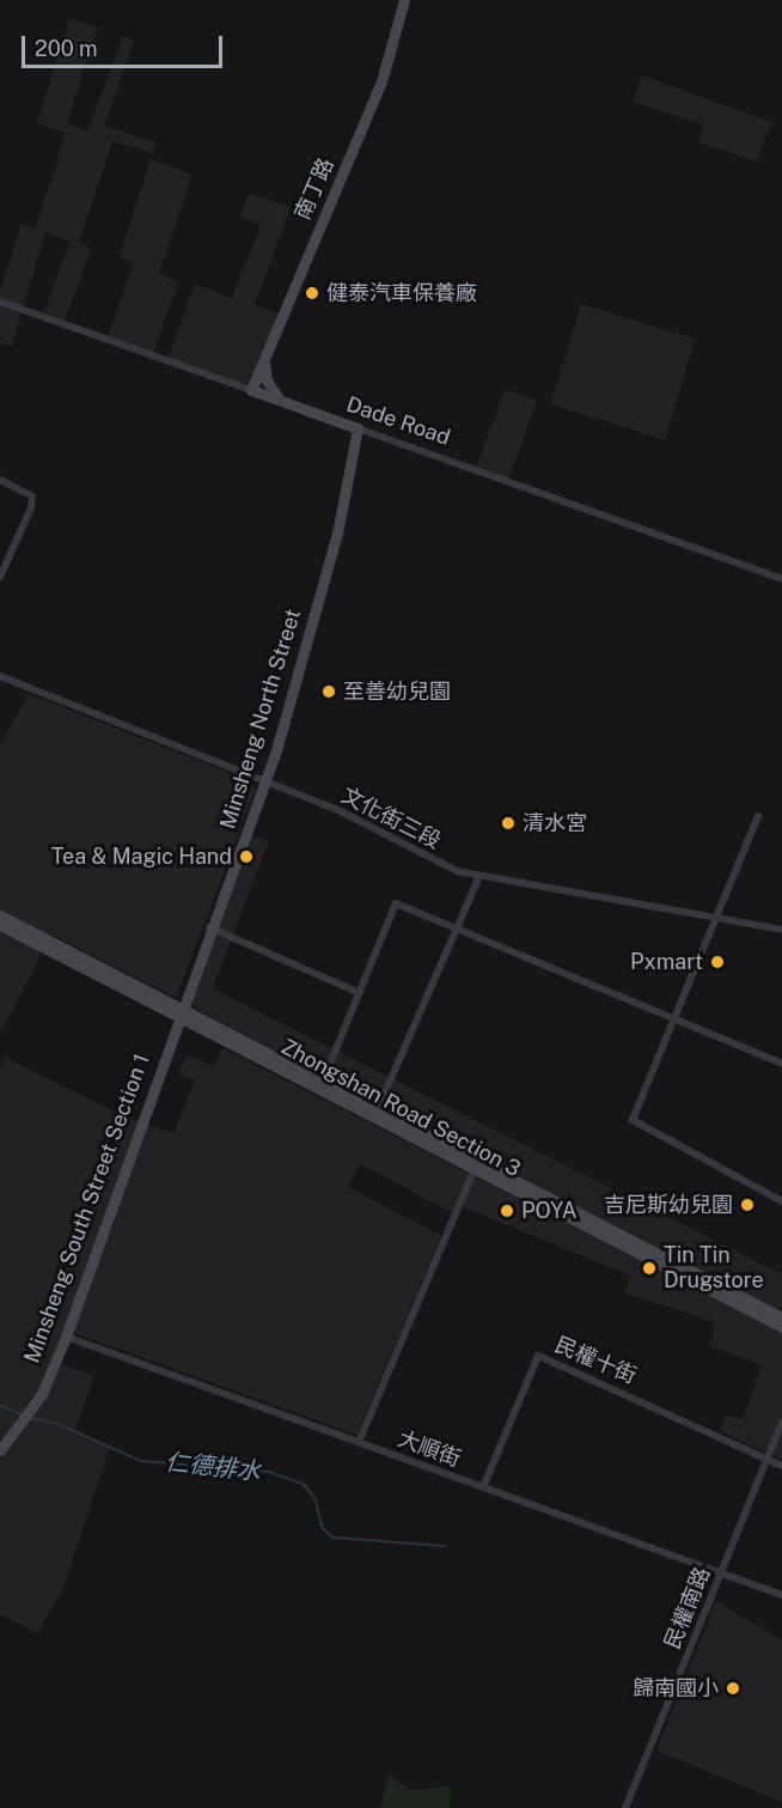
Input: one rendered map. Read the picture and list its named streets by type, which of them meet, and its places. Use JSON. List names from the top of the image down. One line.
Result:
{"streets":{"street":["南丁路","Dade Road","Minsheng North Street","文化街三段","Zhongshan Road Section 3","Minsheng South Street Section 1","民權十街","大順街","民權南路"]},"crossings":[["南丁路","Dade Road"],["Dade Road","Minsheng North Street"],["Minsheng North Street","文化街三段"],["Minsheng North Street","Zhongshan Road Section 3"],["Minsheng North Street","Minsheng South Street Section 1"],["Zhongshan Road Section 3","Minsheng South Street Section 1"],["Minsheng South Street Section 1","大順街"],["民權十街","大順街"],["民權十街","民權南路"],["大順街","民權南路"]],"water":["仁德排水"],"places":["健泰汽車保養廠","至善幼兒園","清水宮","Tea & Magic Hand","Pxmart","吉尼斯幼兒園","POYA","Tin Tin Drugstore","歸南國小"],"scale_bar":"200 m"}
